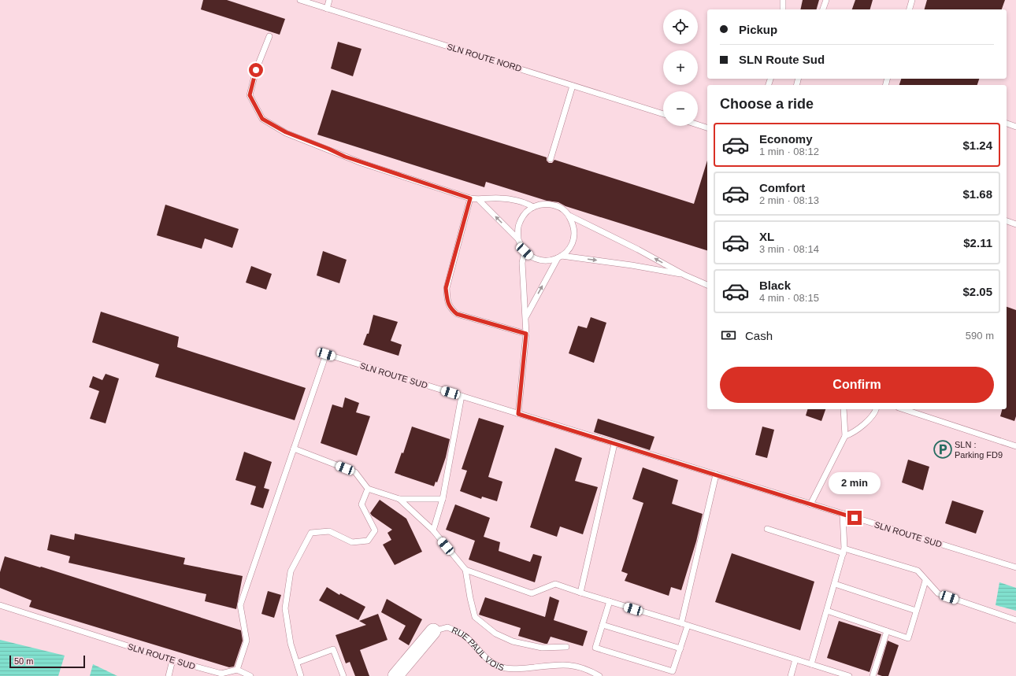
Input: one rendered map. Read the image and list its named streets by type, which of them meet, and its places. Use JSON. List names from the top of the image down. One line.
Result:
{"streets":{"street":["RUE PAUL VOIS"],"lane":["SLN ROUTE NORD","SLN ROUTE SUD"]},"places":{"parking":["SLN : Parking FD9"]},"scale_bar":"50 m","page":{"map_buttons":["+","−"],"banner":["Pickup","SLN Route Sud"],"heading":"Choose a ride","list":[{"name":"Economy","note":"1 min · 08:12","value":"$1.24"},{"name":"Comfort","note":"2 min · 08:13","value":"$1.68"},{"name":"XL","note":"3 min · 08:14","value":"$2.11"},{"name":"Black","note":"4 min · 08:15","value":"$2.05"}],"pay":["Cash","590 m"],"buttons":"Confirm","bubble":"2 min","scale":"50 m"}}
